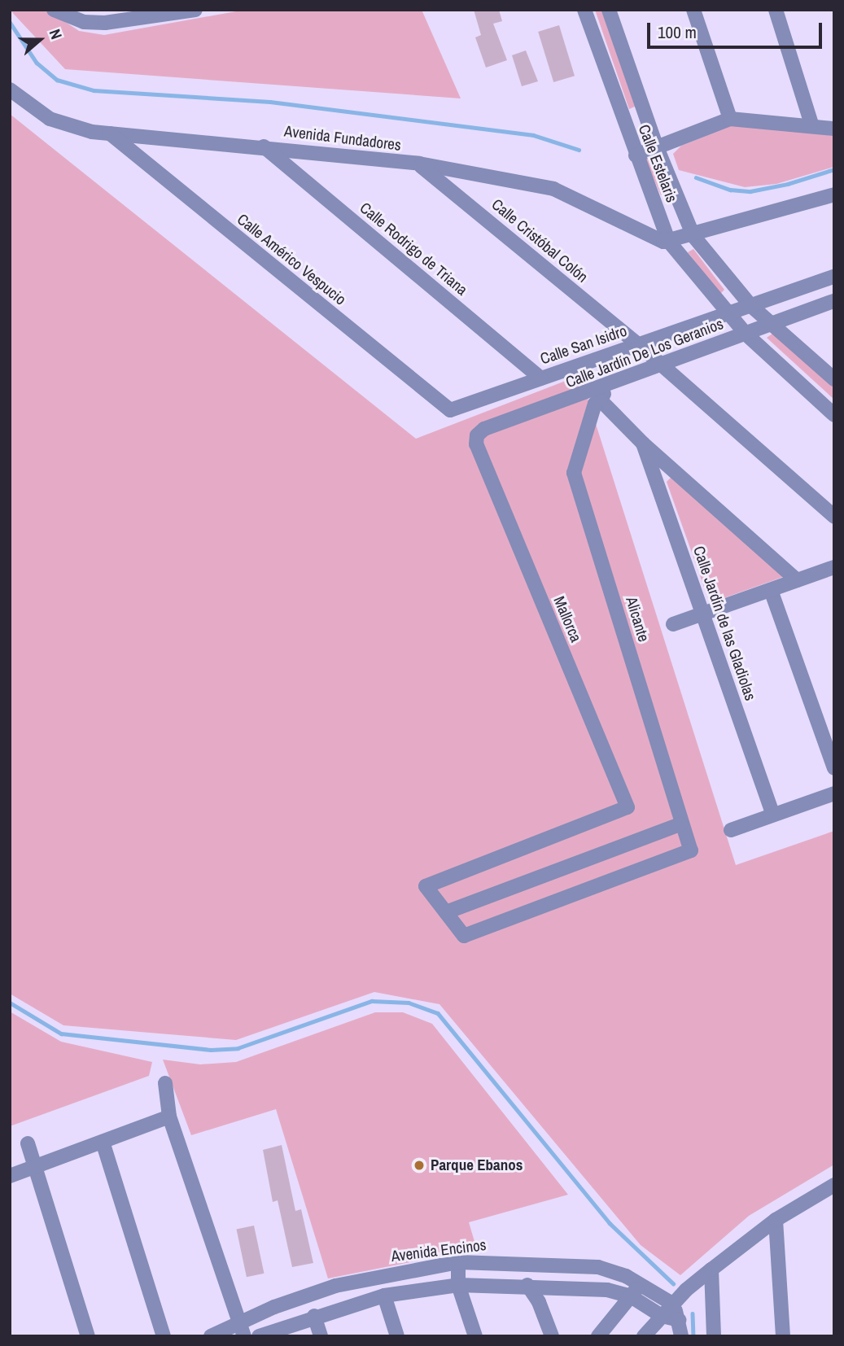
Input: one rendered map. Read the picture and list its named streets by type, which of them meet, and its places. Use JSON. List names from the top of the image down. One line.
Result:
{"streets":{"street":["Avenida Fundadores","Calle Estelaris","Calle Cristóbal Colón","Calle Rodrigo de Triana","Calle Américo Vespucio","Calle San Isidro","Calle Jardín De Los Geranios","Mallorca","Alicante","Calle Jardín de las Gladiolas","Avenida Encinos"]},"crossings":[["Avenida Fundadores","Calle Estelaris"],["Avenida Fundadores","Calle Cristóbal Colón"],["Avenida Fundadores","Calle Rodrigo de Triana"],["Avenida Fundadores","Calle Américo Vespucio"],["Calle Estelaris","Calle San Isidro"],["Calle Estelaris","Calle Jardín De Los Geranios"],["Calle Cristóbal Colón","Calle San Isidro"],["Calle Cristóbal Colón","Calle Jardín De Los Geranios"],["Calle Rodrigo de Triana","Calle San Isidro"],["Calle Américo Vespucio","Calle San Isidro"],["Calle San Isidro","Calle Jardín De Los Geranios"],["Calle Jardín De Los Geranios","Mallorca"],["Calle Jardín De Los Geranios","Alicante"],["Mallorca","Alicante"]],"places":["Parque Ebanos"],"scale_bar":"100 m","north":"right"}
